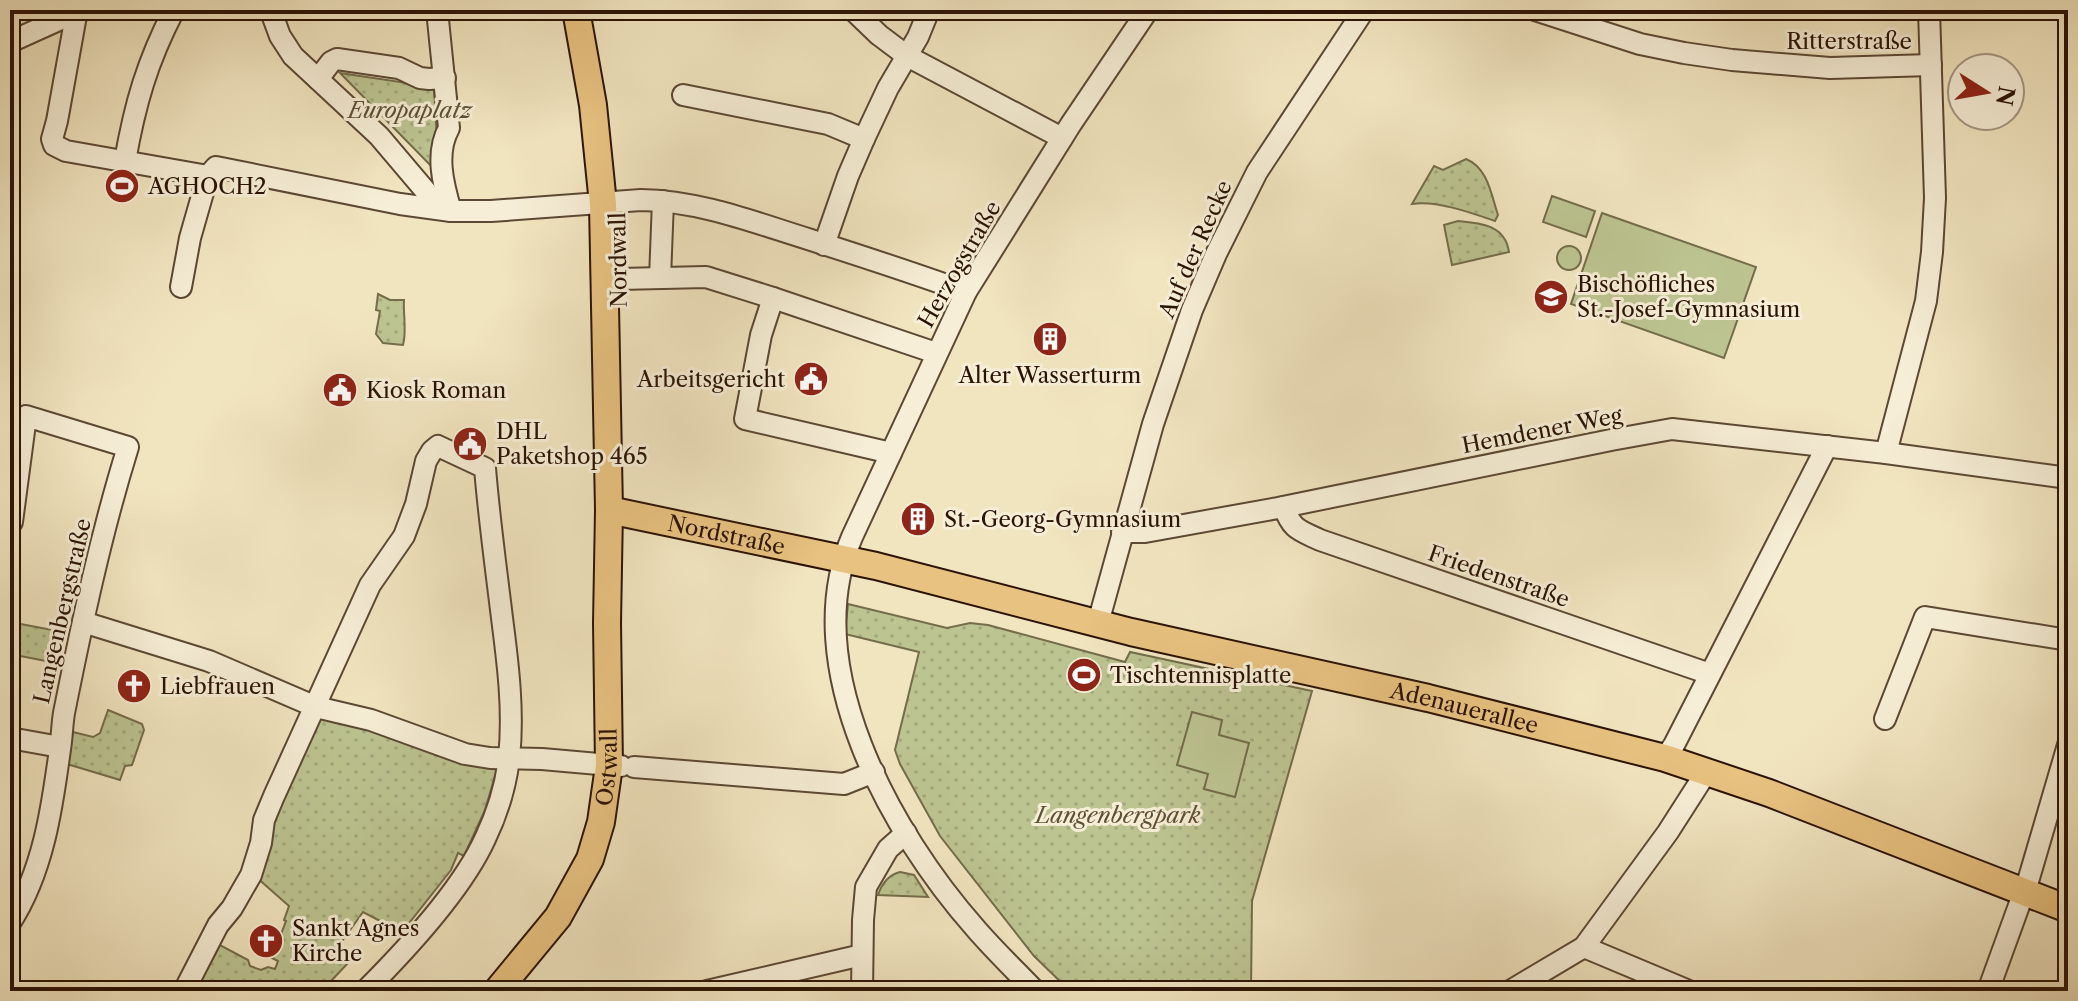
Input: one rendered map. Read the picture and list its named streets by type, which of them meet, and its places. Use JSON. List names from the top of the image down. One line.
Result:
{"streets":{"main road":["Nordwall","Nordstraße","Adenauerallee","Ostwall"],"street":["Ritterstraße","Auf der Recke","Herzogstraße","Hemdener Weg","Friedenstraße","Langenbergstraße"]},"crossings":[["Auf der Recke","Hemdener Weg"],["Nordwall","Nordstraße"],["Nordwall","Ostwall"],["Herzogstraße","Nordstraße"],["Herzogstraße","Adenauerallee"],["Hemdener Weg","Friedenstraße"],["Nordstraße","Adenauerallee"],["Nordstraße","Ostwall"]],"parks":["Europaplatz","Langenbergpark"],"places":{"sports":["AGHOCH2","Tischtennisplatte"],"school or university":["Bischöfliches St.-Josef-Gymnasium"],"building":["Alter Wasserturm","St.-Georg-Gymnasium"],"public building":["Arbeitsgericht","Kiosk Roman","DHL Paketshop 465"],"church":["Liebfrauen","Sankt Agnes Kirche"]},"north":"right"}
